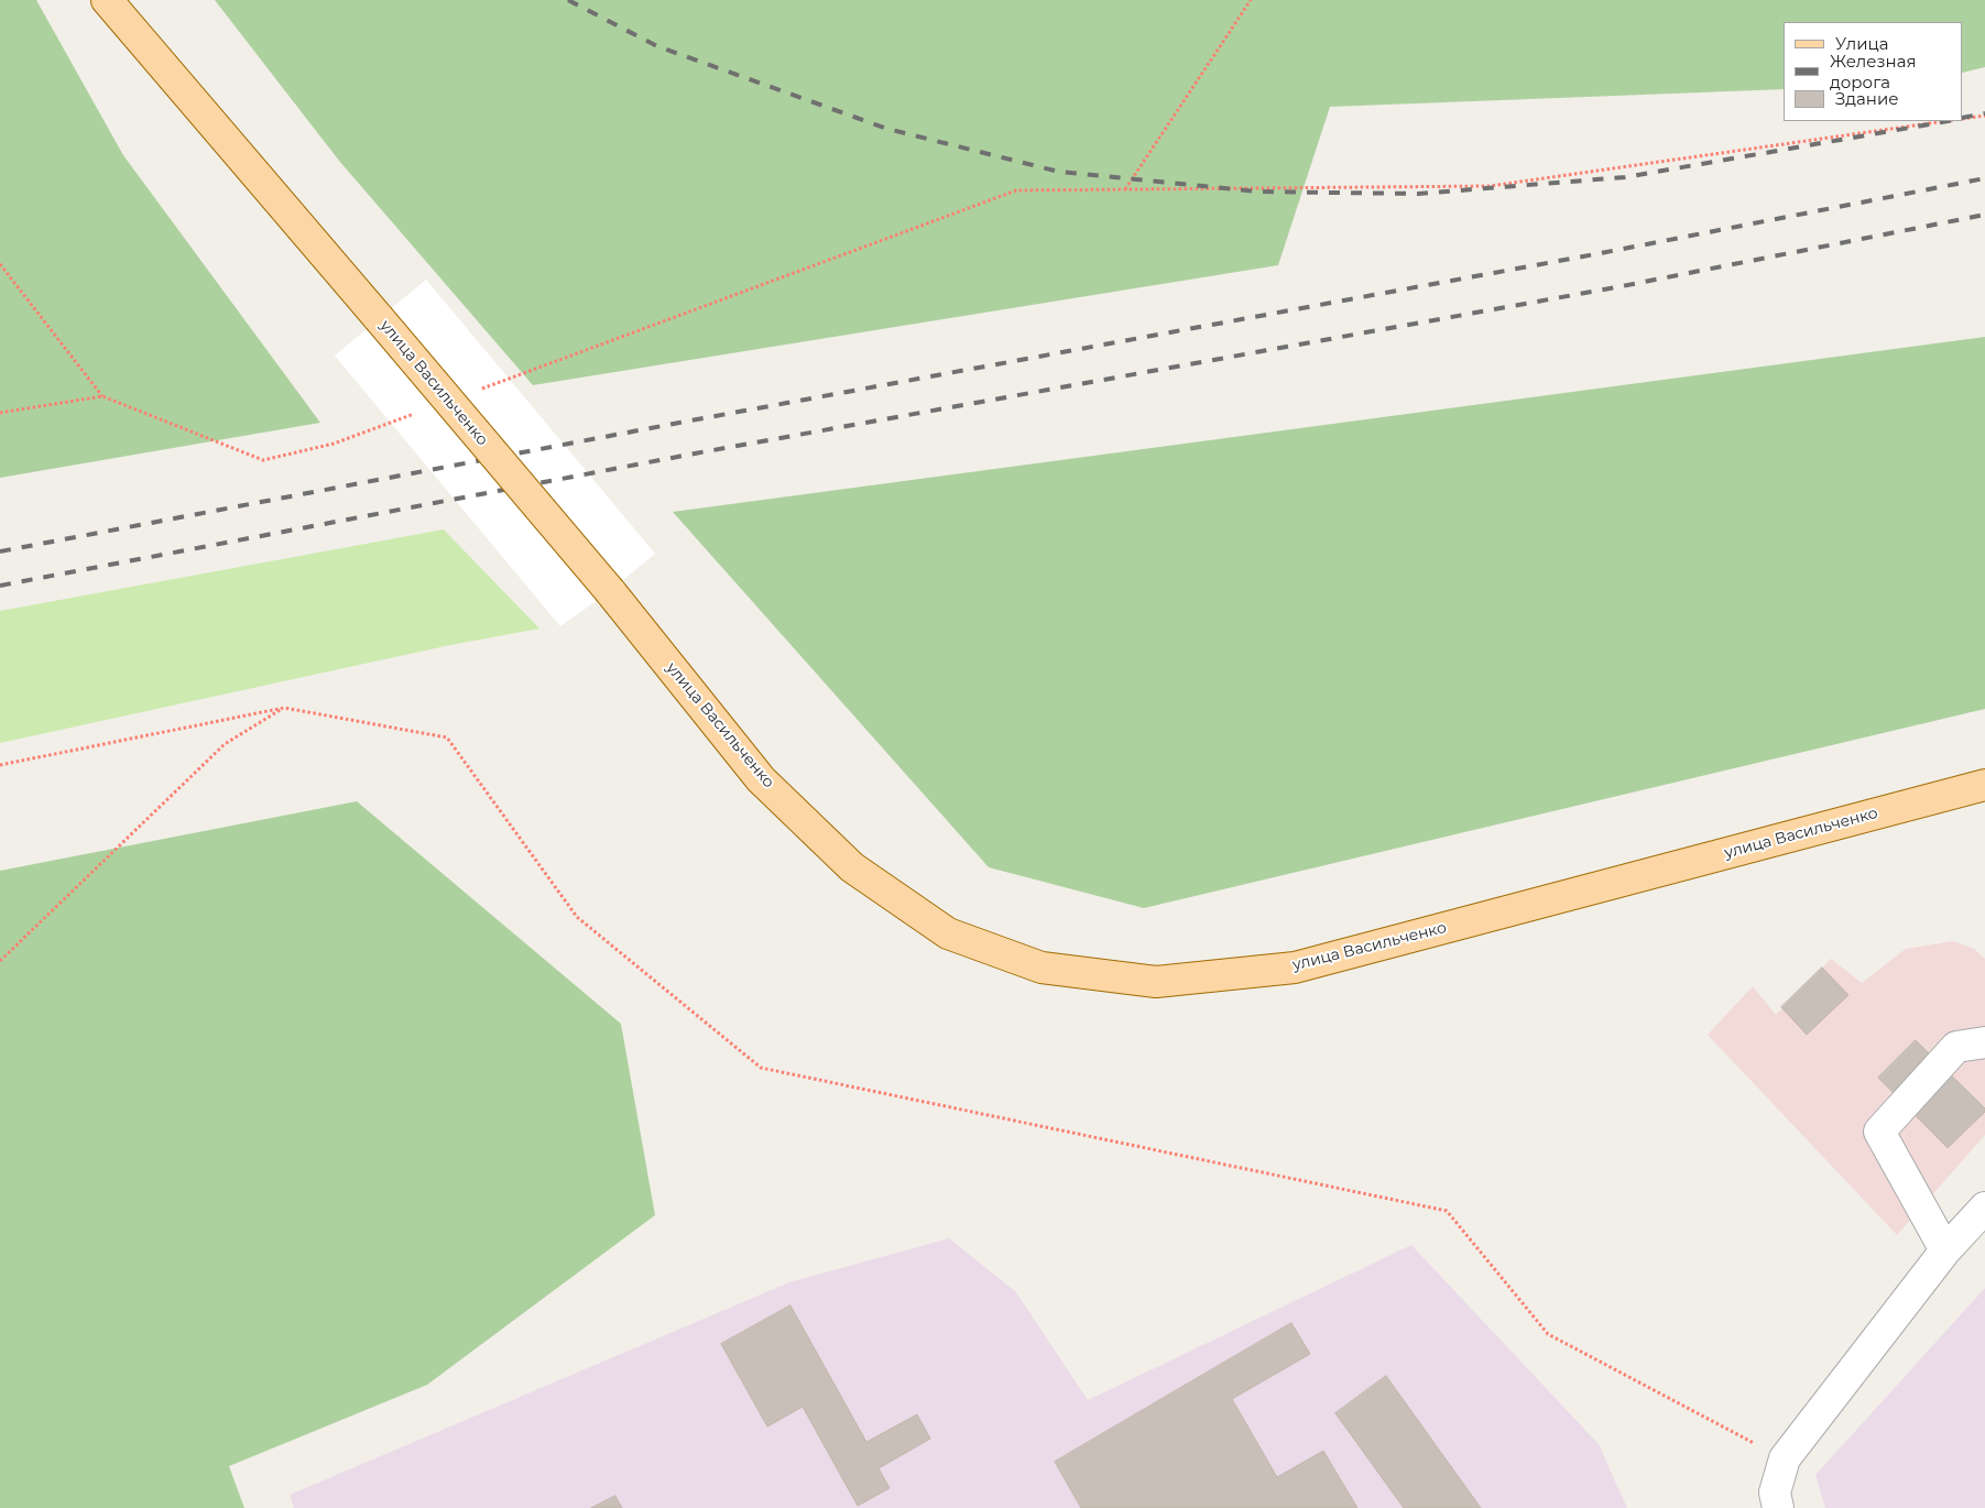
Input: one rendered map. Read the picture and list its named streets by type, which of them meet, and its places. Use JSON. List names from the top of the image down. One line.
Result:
{"streets":{"main road":["улица Васильченко"]},"legend":["Улица","Железная дорога","Здание"]}
